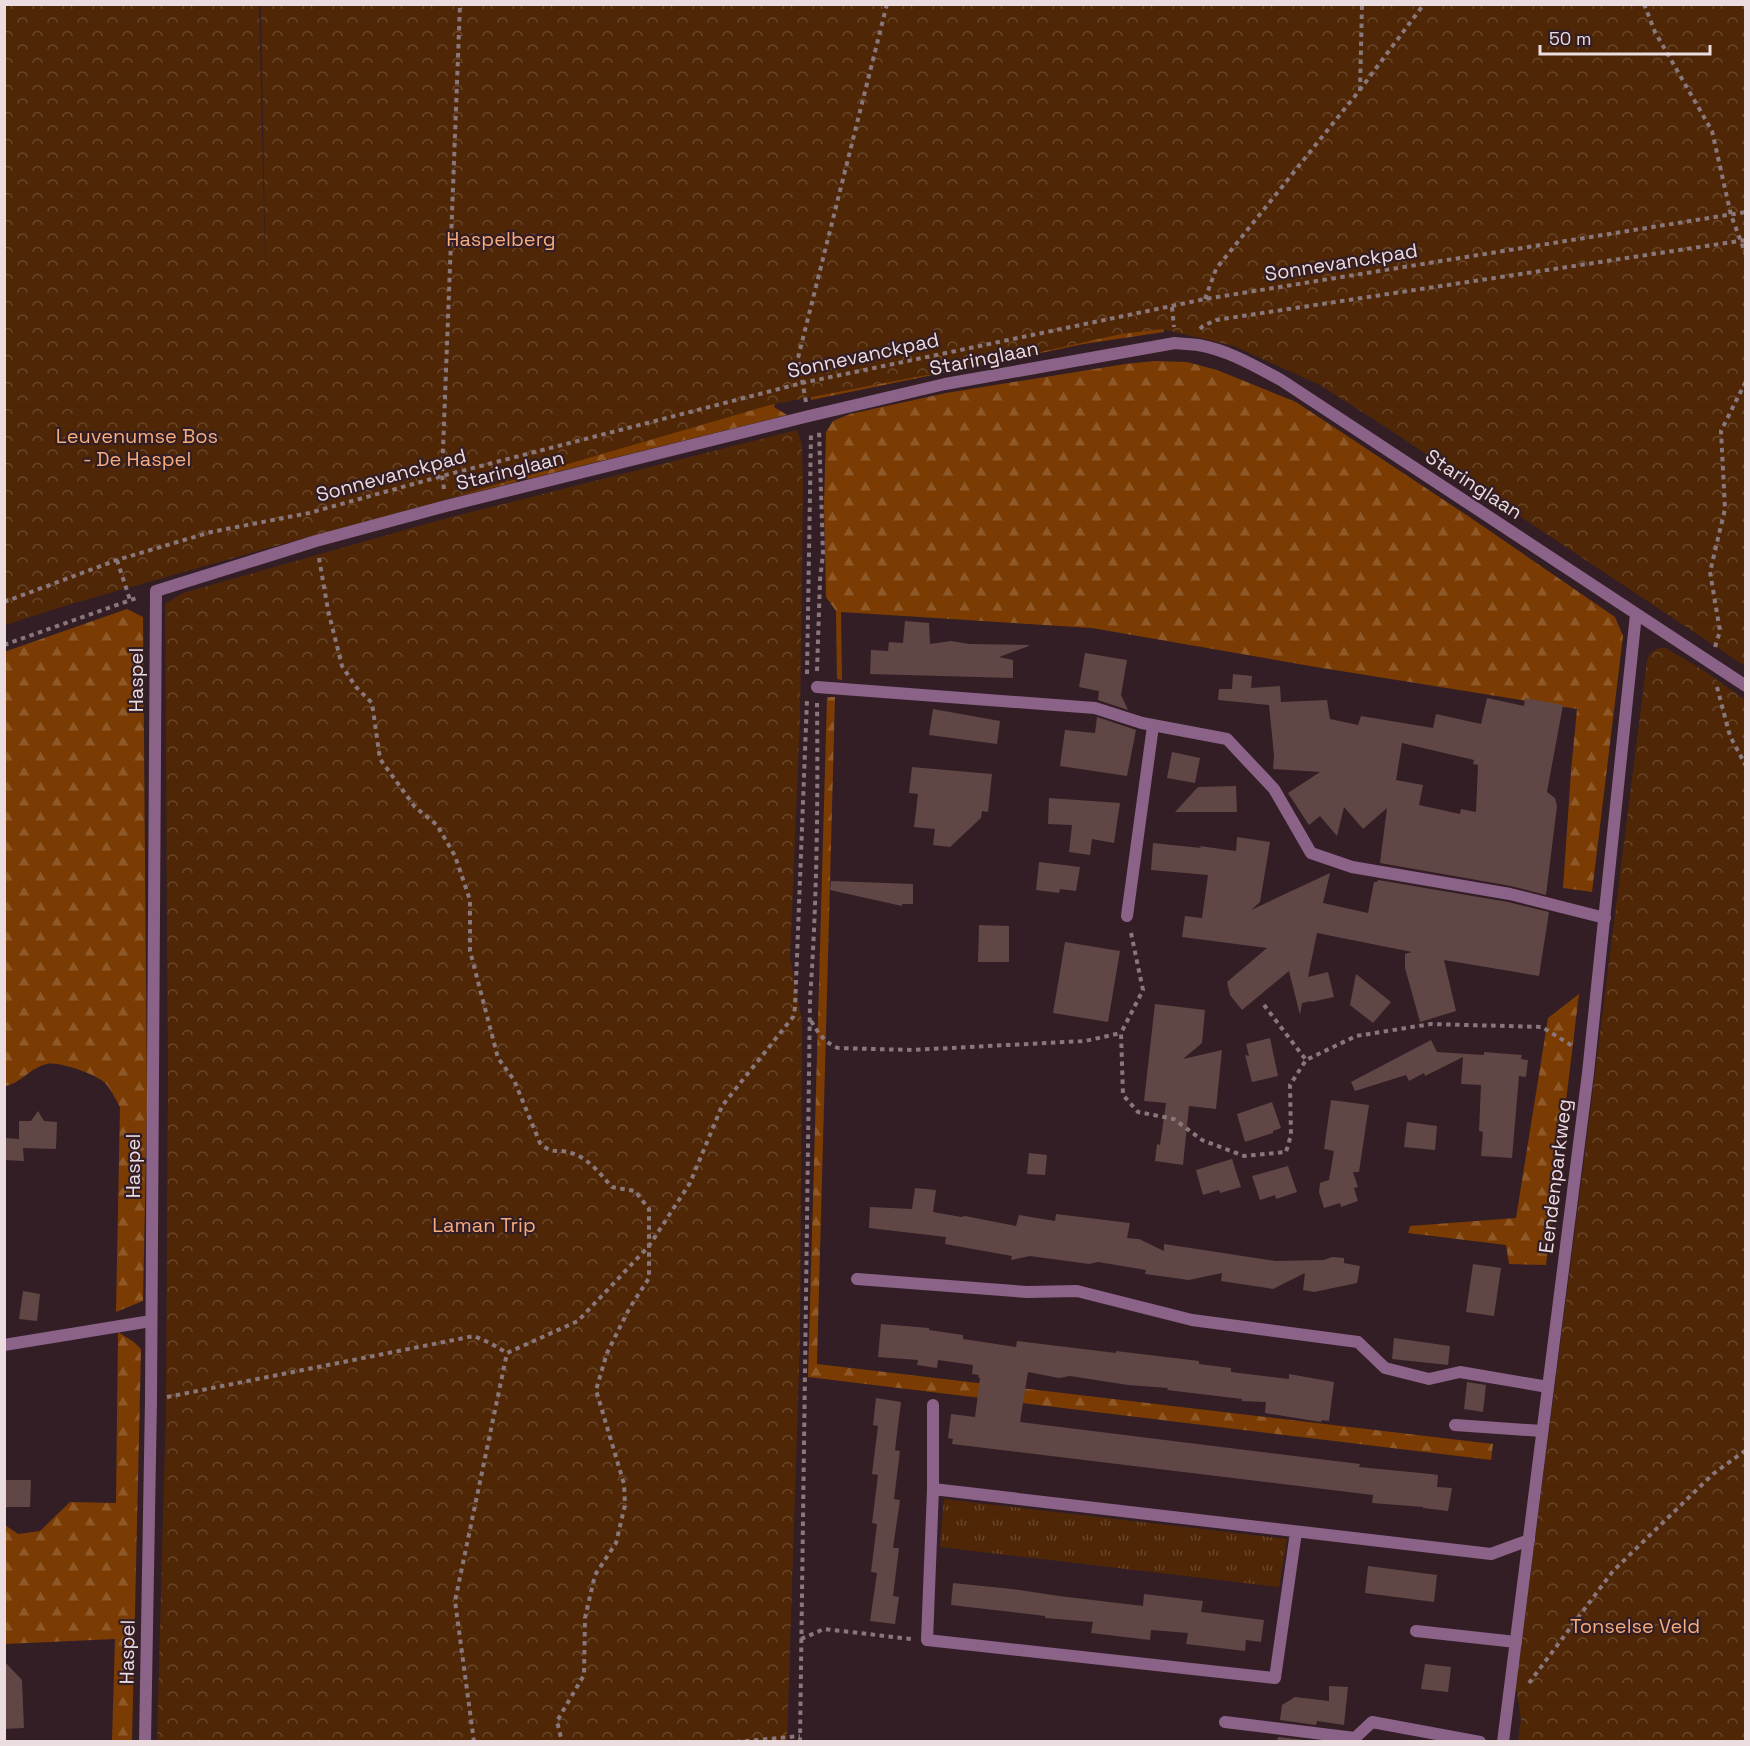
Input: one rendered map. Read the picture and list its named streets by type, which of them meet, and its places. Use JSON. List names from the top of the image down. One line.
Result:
{"streets":{"street":["Staringlaan","Haspel","Eendenparkweg"],"path":["Sonnevanckpad"]},"crossings":[["Sonnevanckpad","Staringlaan"],["Staringlaan","Haspel"],["Staringlaan","Eendenparkweg"]],"parks":["Haspelberg","Leuvenumse Bos - De Haspel","Laman Trip","Tonselse Veld"],"scale_bar":"50 m"}
